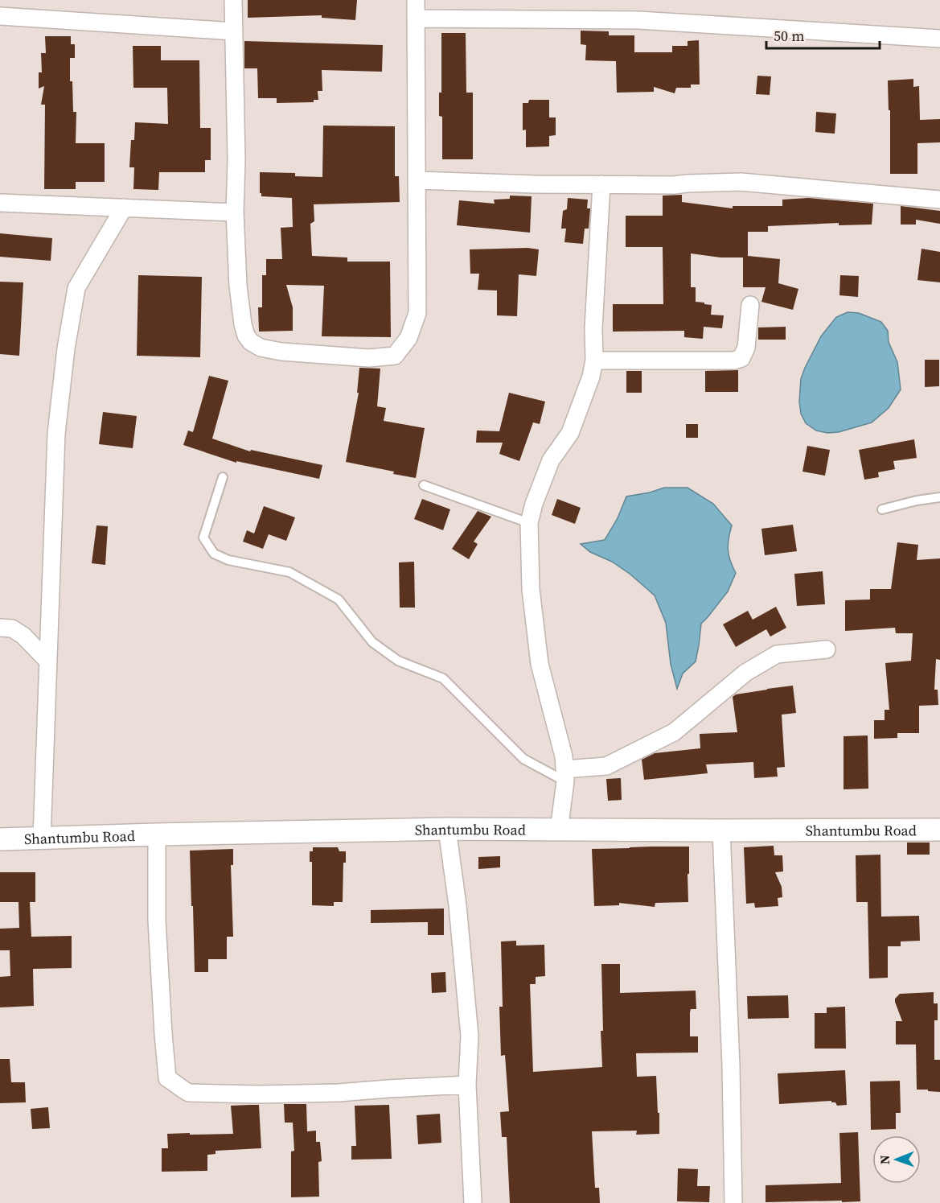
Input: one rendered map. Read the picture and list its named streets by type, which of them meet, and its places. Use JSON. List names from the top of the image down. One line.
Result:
{"streets":{"street":["Shantumbu Road"]},"scale_bar":"50 m","north":"left"}
